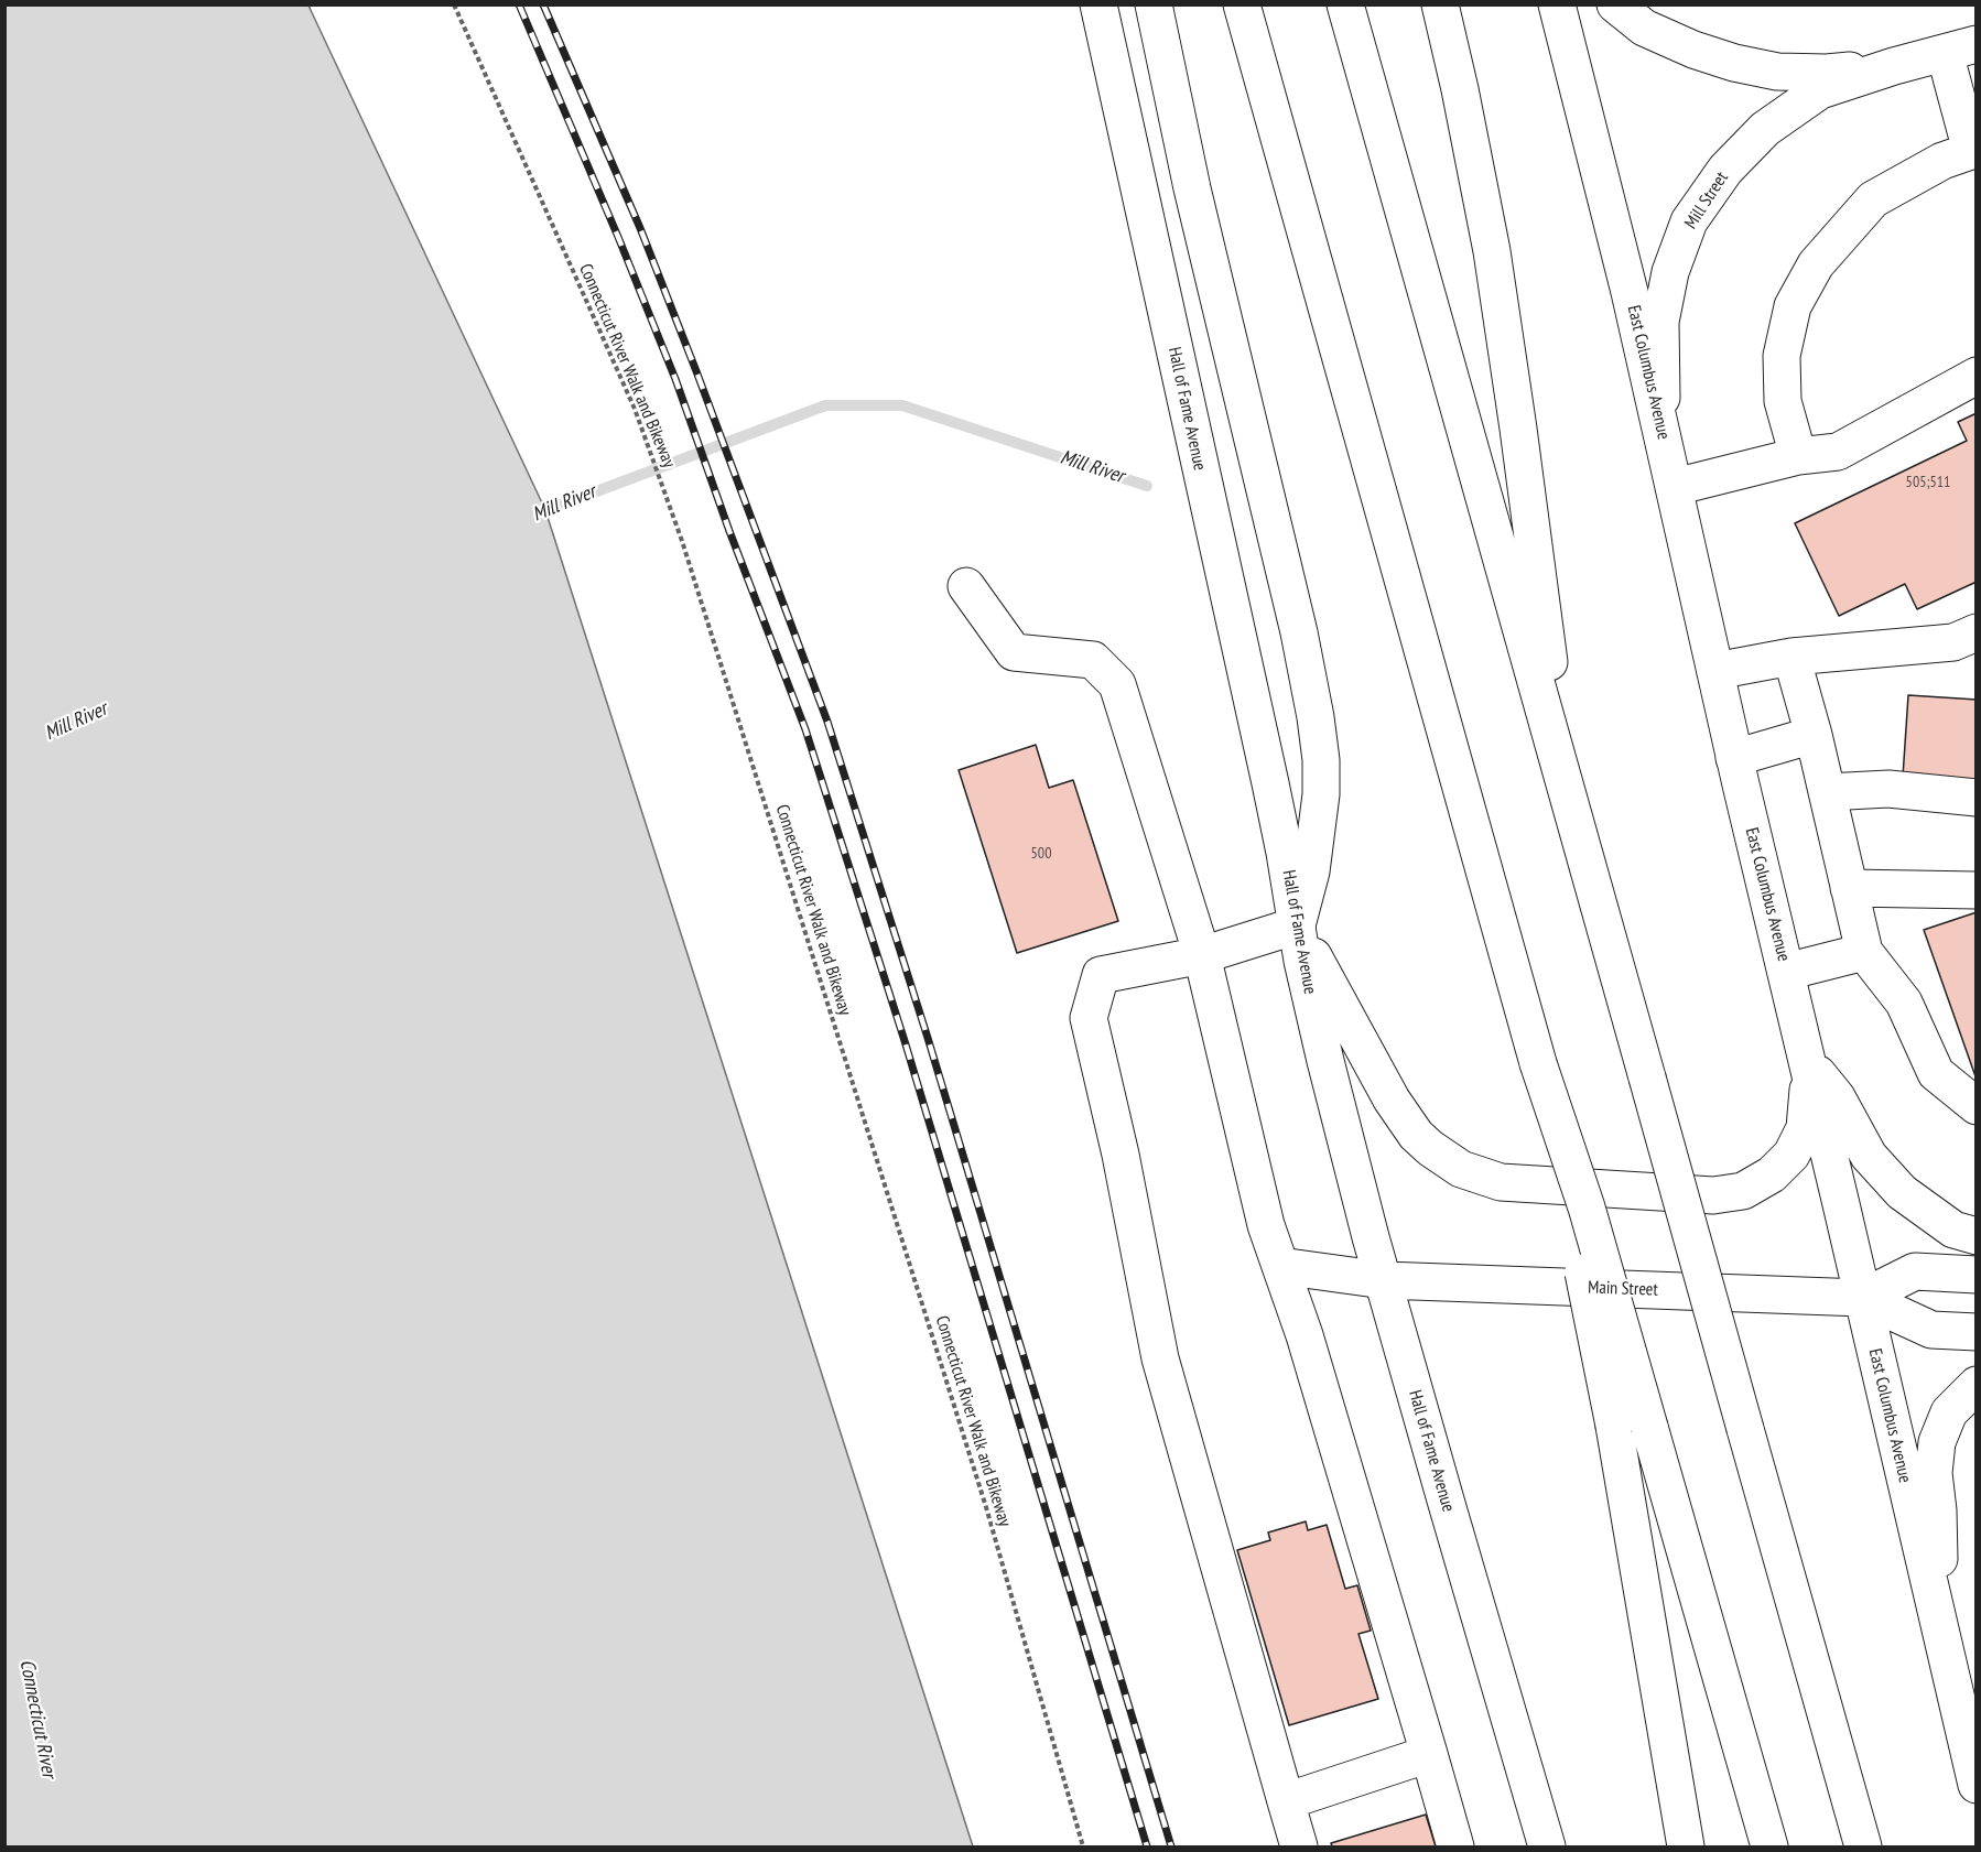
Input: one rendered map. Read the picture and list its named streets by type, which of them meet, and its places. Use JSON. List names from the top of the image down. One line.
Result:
{"streets":{"main road":["Mill Street","East Columbus Avenue","Hall of Fame Avenue","Main Street"],"path":["Connecticut River Walk and Bikeway"]},"crossings":[["Mill Street","East Columbus Avenue"],["East Columbus Avenue","Main Street"],["Hall of Fame Avenue","Main Street"]],"water":["Mill River","Connecticut River"],"house_numbers":["505;511","500"]}
